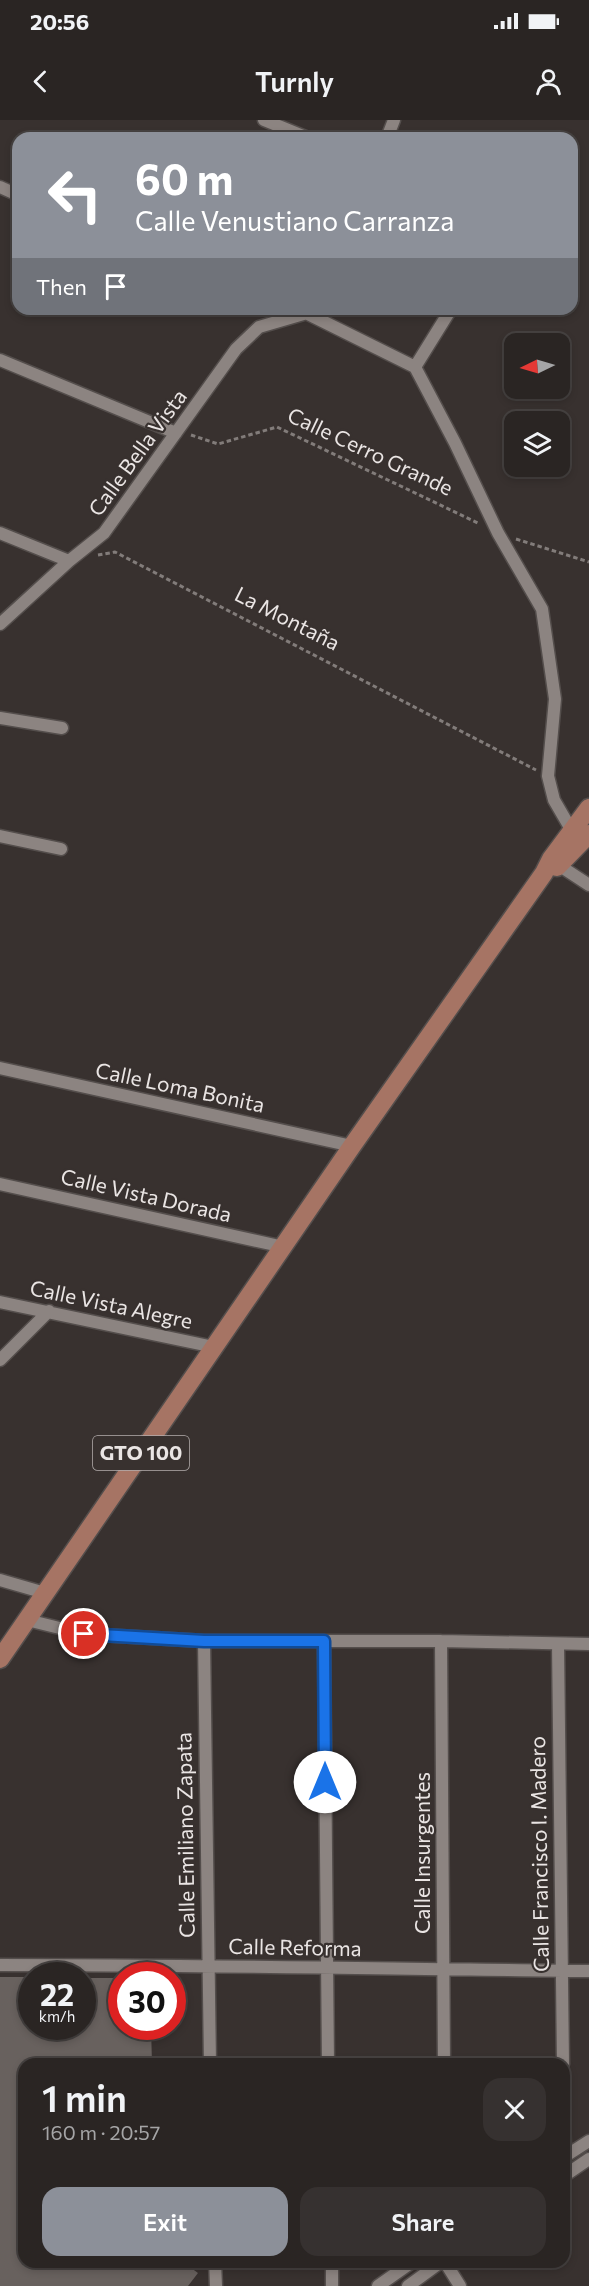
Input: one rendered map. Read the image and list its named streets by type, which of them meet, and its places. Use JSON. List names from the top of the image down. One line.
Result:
{"streets":{"main road":["GTO 100"],"street":["Calle Bella Vista","Calle Loma Bonita","Calle Vista Dorada","Calle Vista Alegre","Calle Emiliano Zapata","Calle Insurgentes","Calle Francisco I. Madero","Calle Reforma"],"path":["Calle Cerro Grande","La Montaña"]},"crossings":[["Calle Cerro Grande","Calle Bella Vista"],["Calle Bella Vista","La Montaña"],["Calle Loma Bonita","GTO 100"],["Calle Vista Dorada","GTO 100"],["Calle Vista Alegre","GTO 100"],["Calle Emiliano Zapata","Calle Reforma"],["Calle Insurgentes","Calle Reforma"],["Calle Francisco I. Madero","Calle Reforma"]],"north":"left","page":{"status":"20:56","header":"Turnly","turn":["60 m","Calle Venustiano Carranza"],"then":"Then","speed":"22 km/h","limit":"30","heading":["1 min","160 m · 20:57"],"buttons":["Exit","Share"]}}
